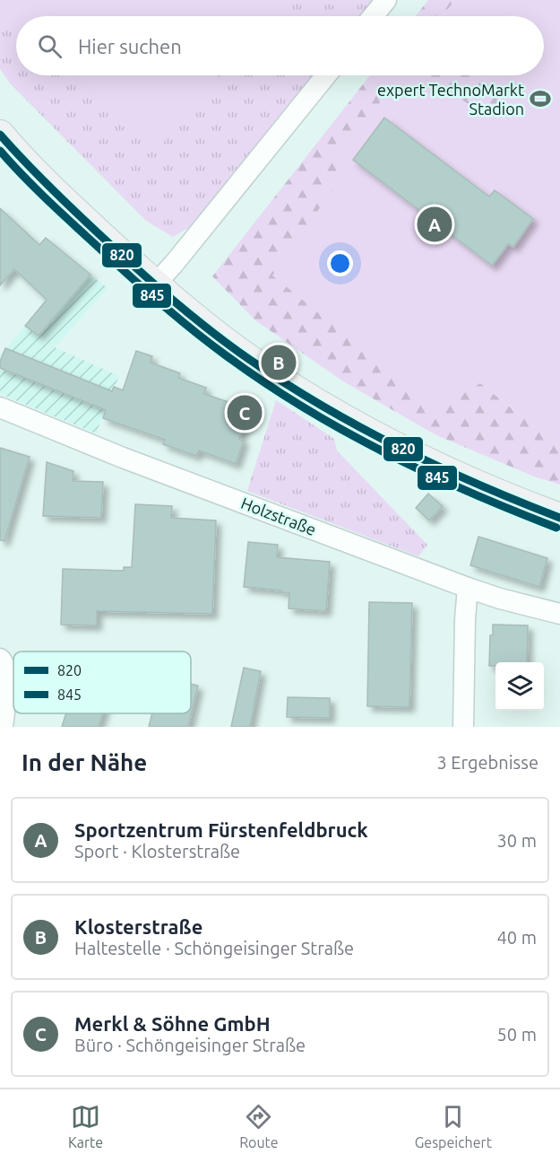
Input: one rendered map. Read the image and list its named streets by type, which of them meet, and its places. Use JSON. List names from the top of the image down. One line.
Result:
{"streets":{"street":["Holzstraße"]},"places":{"sports":["expert TechnoMarkt Stadion"]},"lines":["transit line 820","transit line 845"],"legend":["820","845"],"page":{"search":"Hier suchen","pins":["A","B","C"],"heading":["In der Nähe","3 Ergebnisse"],"list":[{"mark":"A","name":"Sportzentrum Fürstenfeldbruck","note":"Sport · Klosterstraße","value":"30 m"},{"mark":"B","name":"Klosterstraße","note":"Haltestelle · Schöngeisinger Straße","value":"40 m"},{"mark":"C","name":"Merkl & Söhne GmbH","note":"Büro · Schöngeisinger Straße","value":"50 m"}],"nav":["Karte","Route","Gespeichert"]}}
